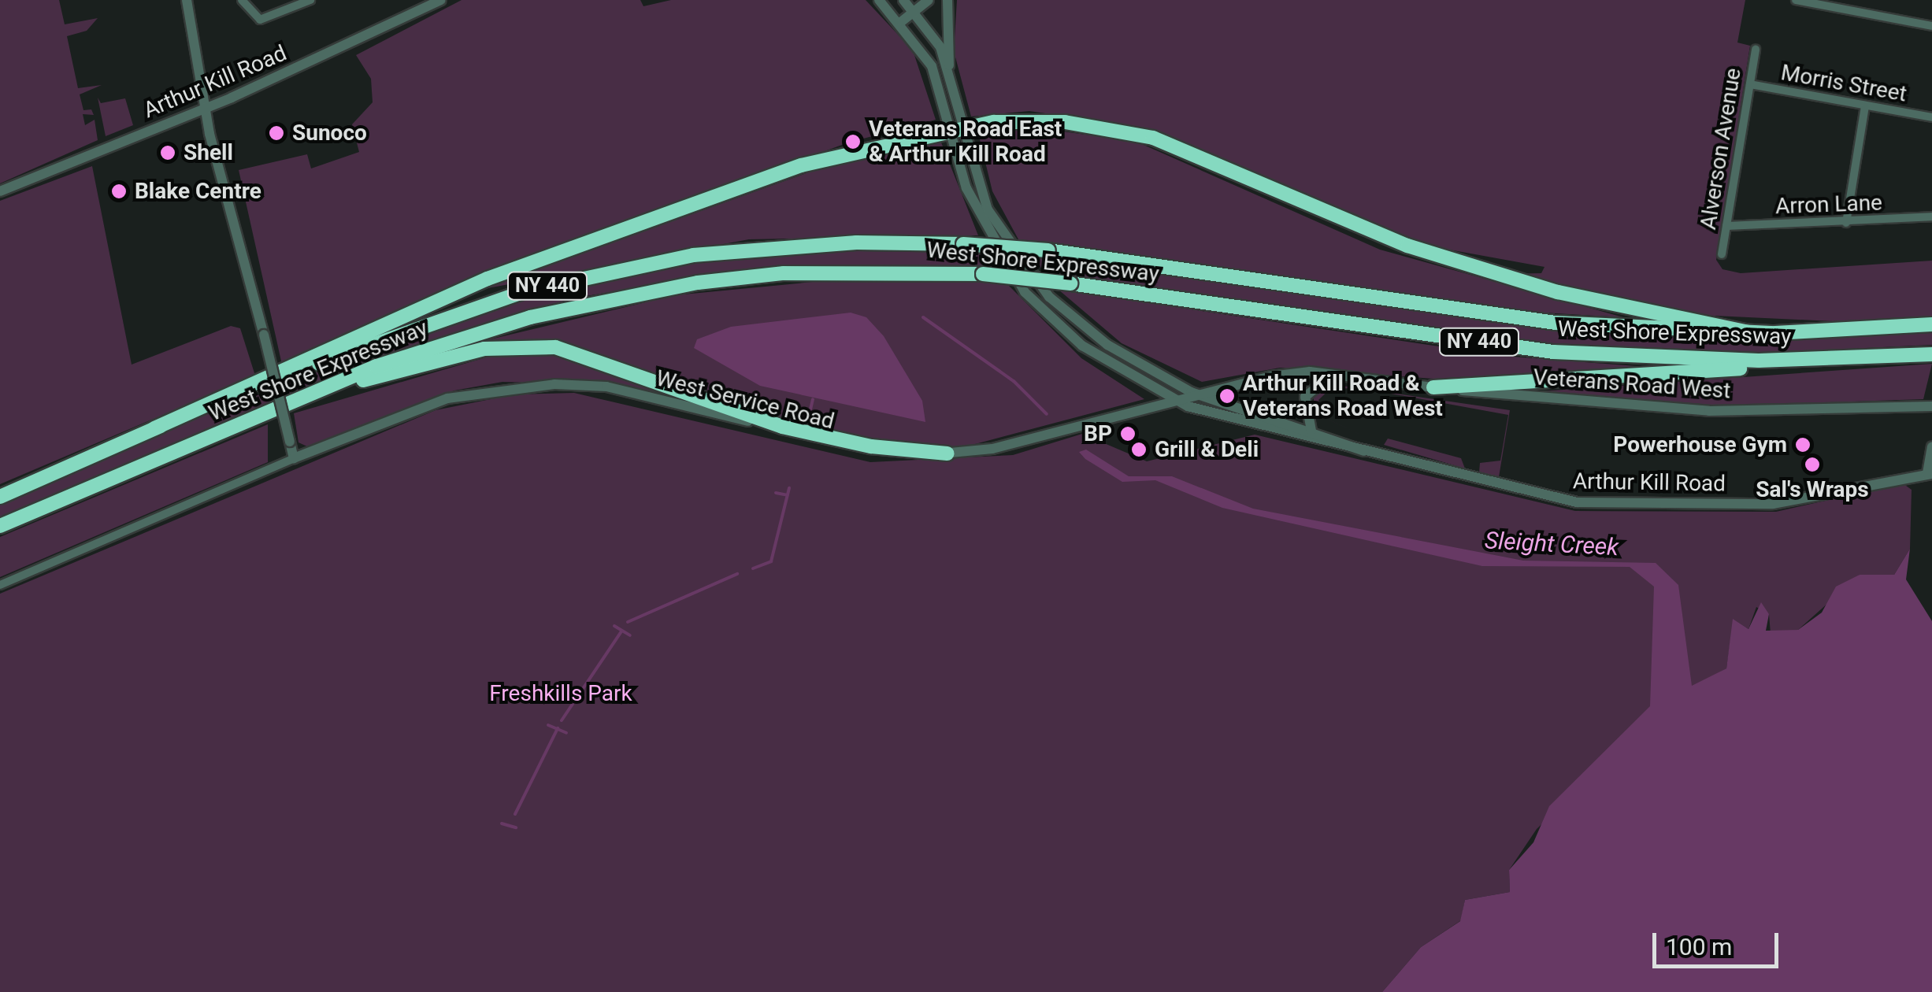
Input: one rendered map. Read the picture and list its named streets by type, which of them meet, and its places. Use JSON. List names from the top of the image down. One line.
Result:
{"streets":{"highway":["West Shore Expressway","NY 440"],"street":["Arthur Kill Road","Morris Street","Alverson Avenue","Arron Lane","Veterans Road West","West Service Road"]},"crossings":[["Arthur Kill Road","Veterans Road West"],["Arthur Kill Road","West Service Road"],["Morris Street","Alverson Avenue"],["Alverson Avenue","Arron Lane"],["Veterans Road West","West Service Road"]],"water":["Sleight Creek"],"parks":["Freshkills Park"],"places":["Sunoco","Veterans Road East & Arthur Kill Road","Shell","Blake Centre","Arthur Kill Road & Veterans Road West","BP","Powerhouse Gym","Grill & Deli","Sal's Wraps"],"scale_bar":"100 m"}
